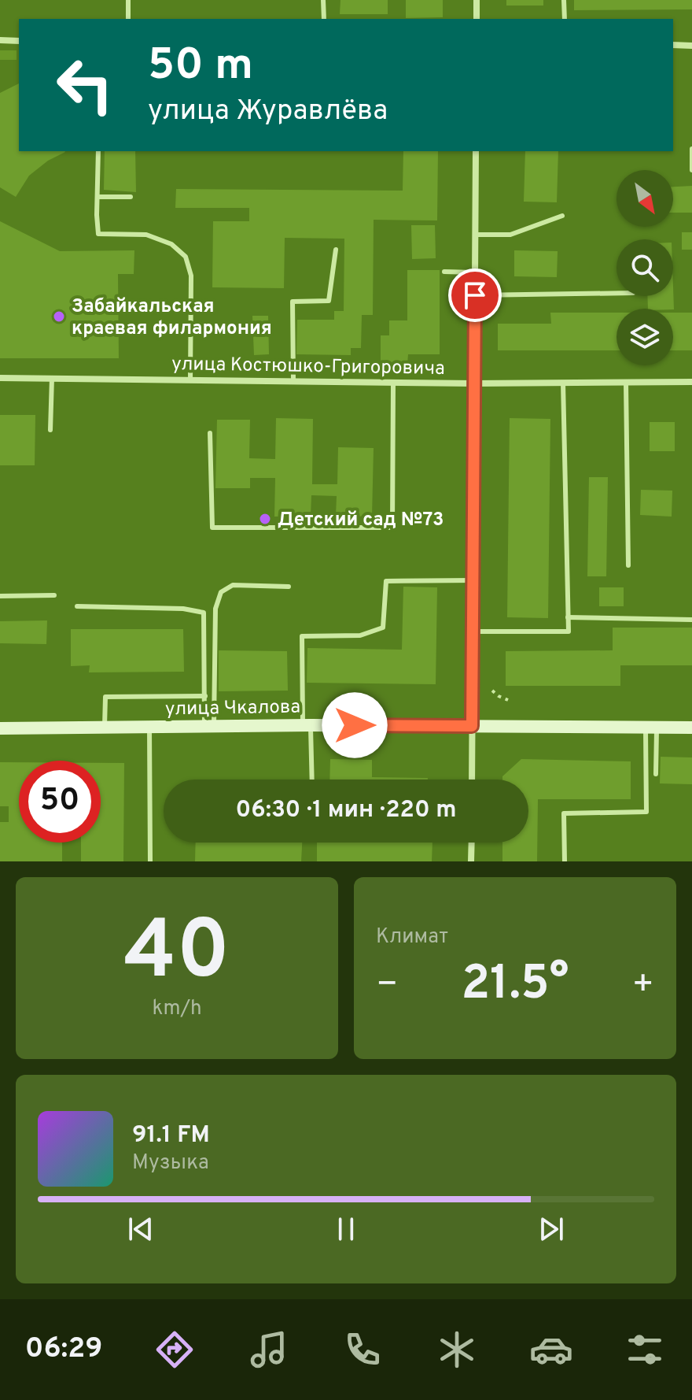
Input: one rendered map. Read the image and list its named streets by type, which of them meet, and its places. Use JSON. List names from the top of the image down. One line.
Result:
{"streets":{"main road":["улица Чкалова"],"street":["улица Костюшко-Григоровича"]},"places":["Забайкальская краевая филармония","Детский сад №73"],"north":"bottom right","page":{"turn":["50 m","улица Журавлёва"],"limit":"50","trip":"06:30 · 1 мин · 220 m","tile":[["40","km/h"],"Климат"],"heat":["−","21.5°","+"],"song":["91.1 FM","Музыка"],"tabs":"06:29"}}
